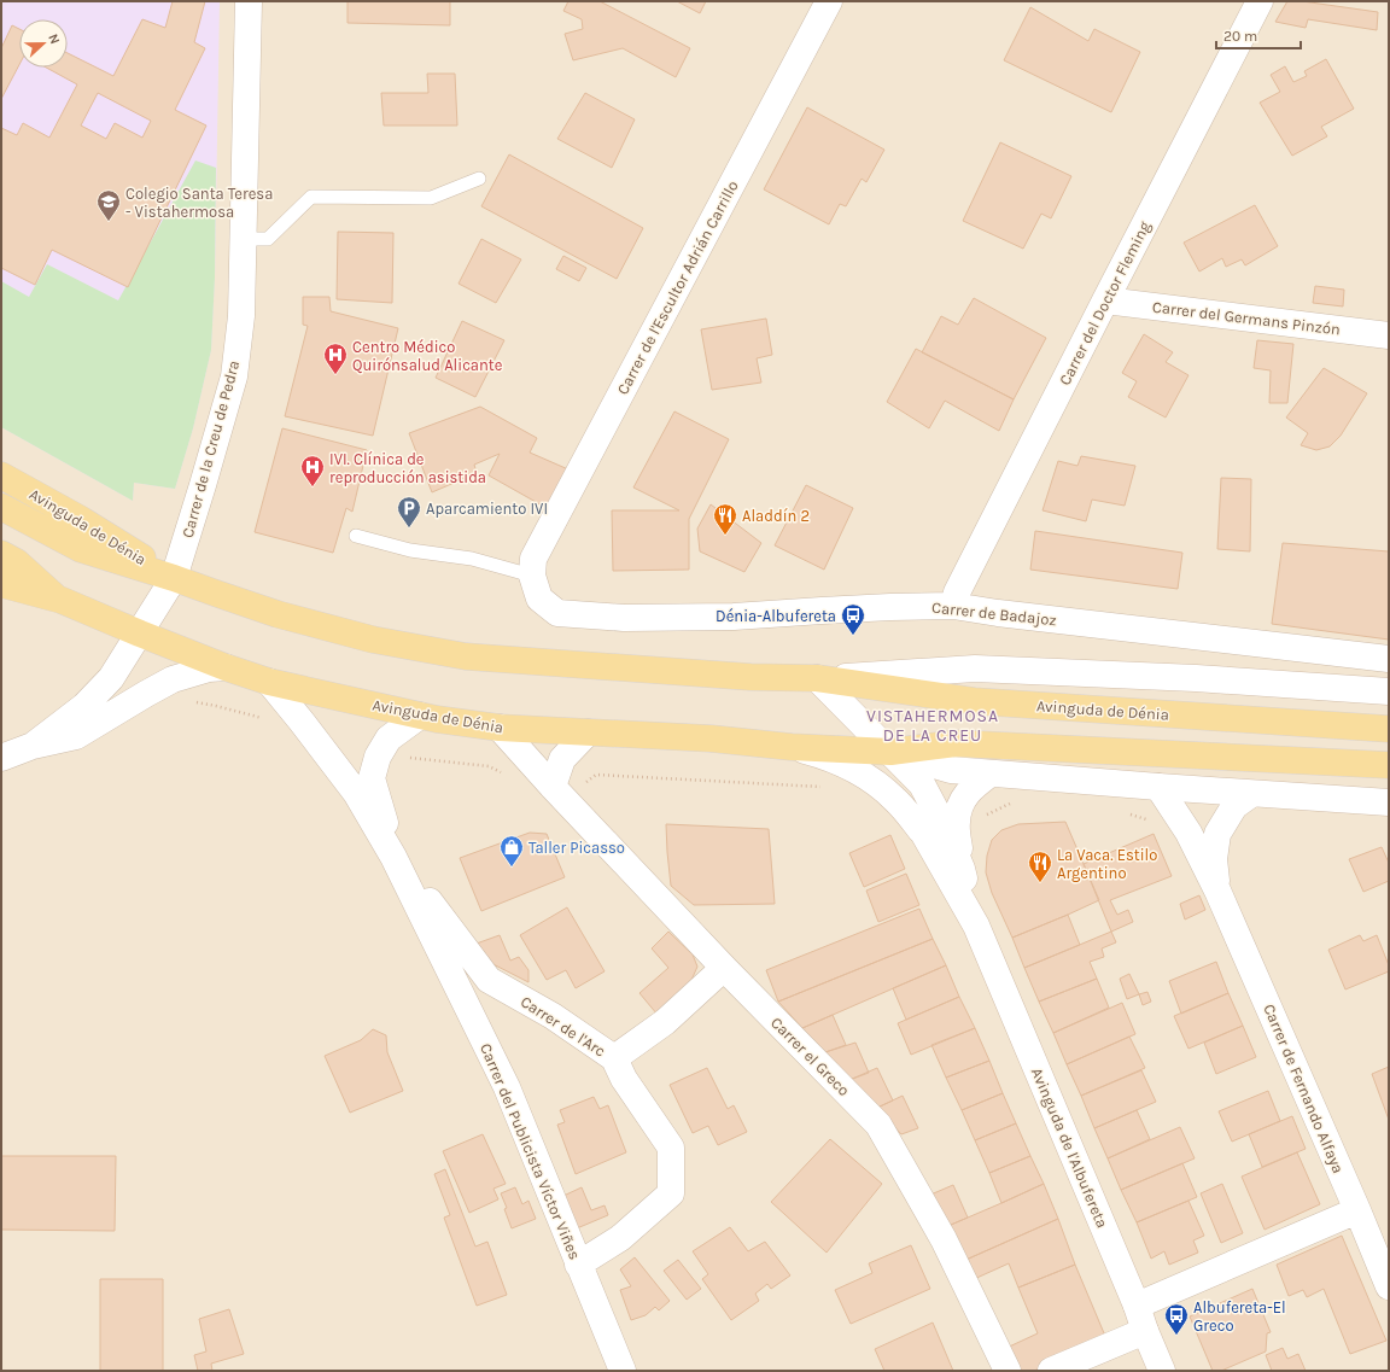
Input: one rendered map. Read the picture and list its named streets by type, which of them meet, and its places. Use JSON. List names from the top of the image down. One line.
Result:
{"streets":{"main road":["Avinguda de Dénia"],"street":["Carrer de l'Escultor Adrián Carrillo","Carrer del Doctor Fleming","Carrer del Germans Pinzón","Carrer de la Creu de Pedra","Carrer de Badajoz","Carrer de l'Arc","Carrer el Greco","Carrer de Fernando Alfaya","Avinguda de l'Albufereta","Carrer del Publicista Víctor Viñes"]},"crossings":[["Carrer de l'Escultor Adrián Carrillo","Carrer de Badajoz"],["Carrer del Doctor Fleming","Carrer del Germans Pinzón"],["Carrer del Doctor Fleming","Carrer de Badajoz"],["Carrer de la Creu de Pedra","Avinguda de Dénia"],["Avinguda de Dénia","Carrer el Greco"],["Avinguda de Dénia","Carrer de Fernando Alfaya"],["Avinguda de Dénia","Avinguda de l'Albufereta"],["Avinguda de Dénia","Carrer del Publicista Víctor Viñes"],["Carrer de l'Arc","Carrer del Publicista Víctor Viñes"]],"districts":["VISTAHERMOSA DE LA CREU"],"places":{"school or university":["Colegio Santa Teresa - Vistahermosa"],"hospital":["Centro Médico Quirónsalud Alicante","IVI. Clínica de reproducción asistida"],"parking":["Aparcamiento IVI"],"restaurant":["Aladdín 2","La Vaca. Estilo Argentino"],"bus stop":["Dénia-Albufereta","Albufereta-El Greco"],"shop":["Taller Picasso"]},"scale_bar":"20 m","north":"right"}
